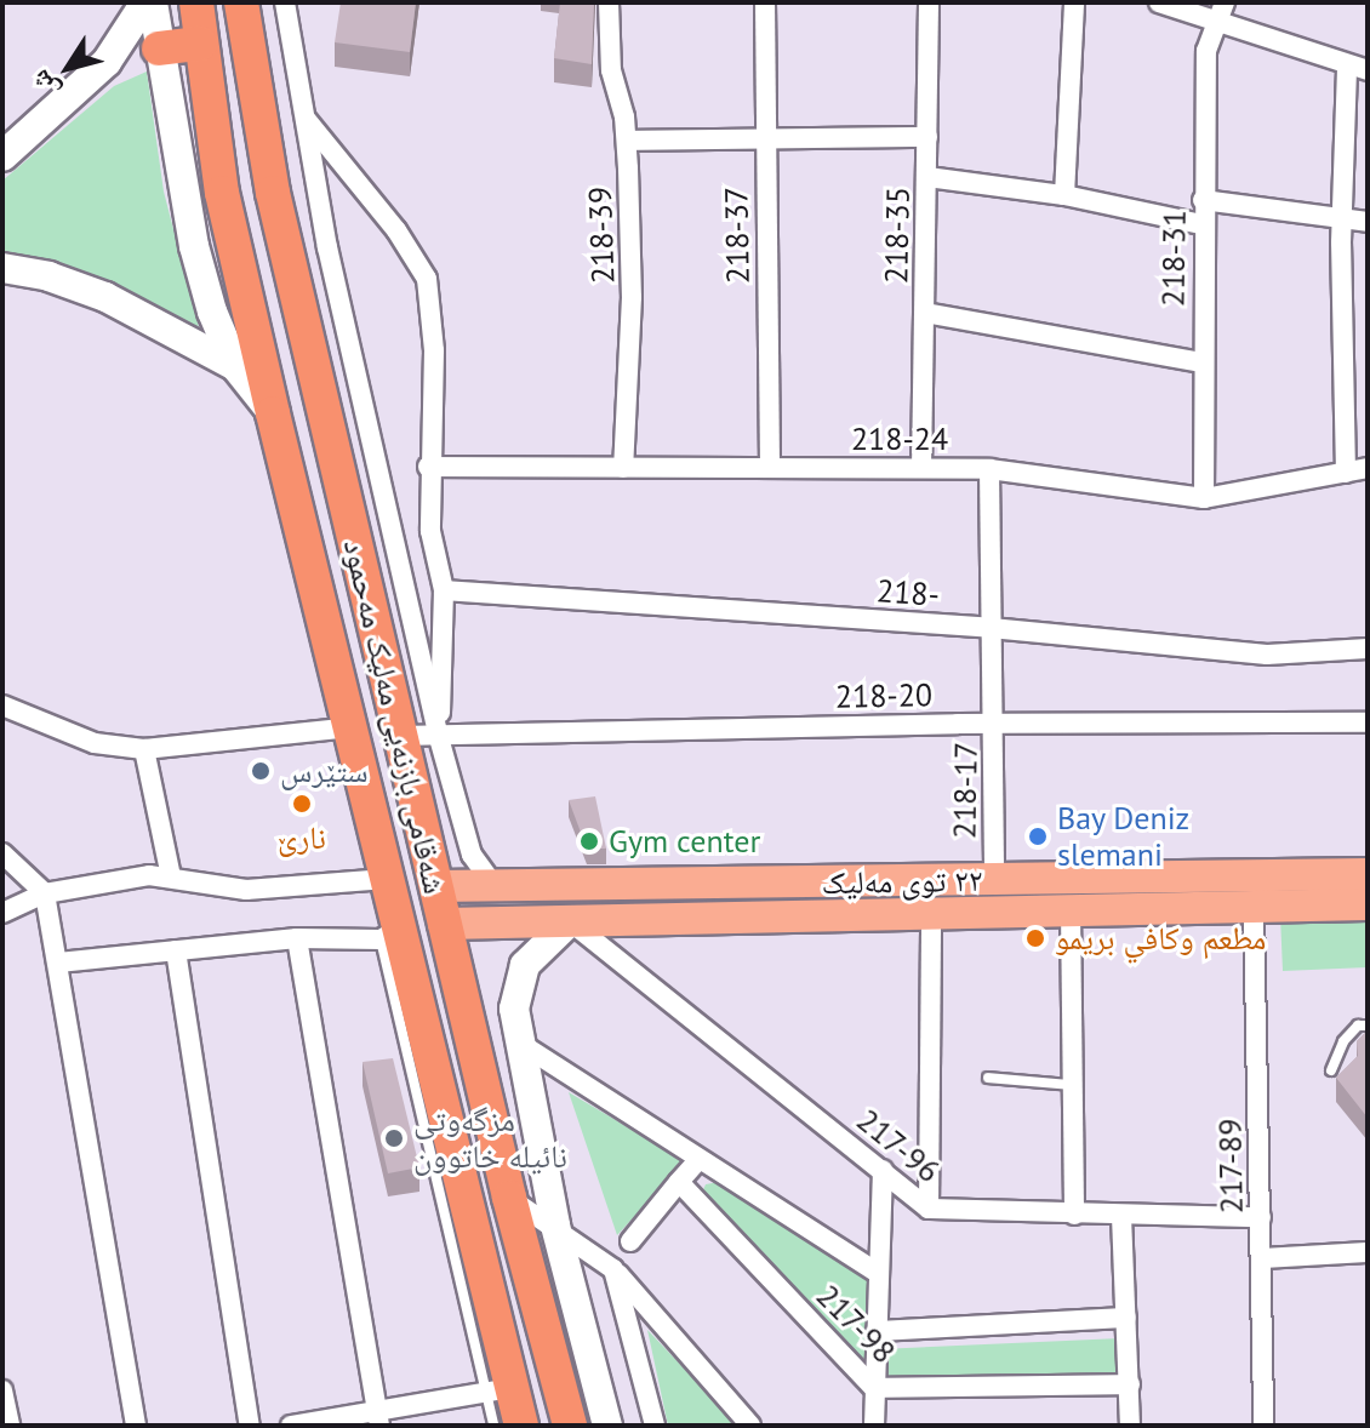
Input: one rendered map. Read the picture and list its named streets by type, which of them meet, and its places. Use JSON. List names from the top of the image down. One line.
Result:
{"streets":{"highway":["شەقامی بازنەیی مەلیک مەحمود"],"main road":["٢٢ توی مەلیک"],"street":["218-39","218-37","218-35","218-31","218-24","218-","218-20","218-17","217-96","217-89","217-98"]},"crossings":[["218-39","218-24"],["218-37","218-24"],["218-35","218-24"],["218-31","218-24"],["218-24","218-17"],["218-","218-17"],["218-20","شەقامی بازنەیی مەلیک مەحمود"],["218-20","218-17"],["شەقامی بازنەیی مەلیک مەحمود","٢٢ توی مەلیک"],["218-17","٢٢ توی مەلیک"],["٢٢ توی مەلیک","217-96"],["٢٢ توی مەلیک","217-89"],["217-96","217-89"]],"places":["ستێرس","نارێ","Bay Deniz slemani","Gym center","مطعم وكافي بريمو","مزگەوتی نائیلە خاتوون"],"north":"bottom left"}
